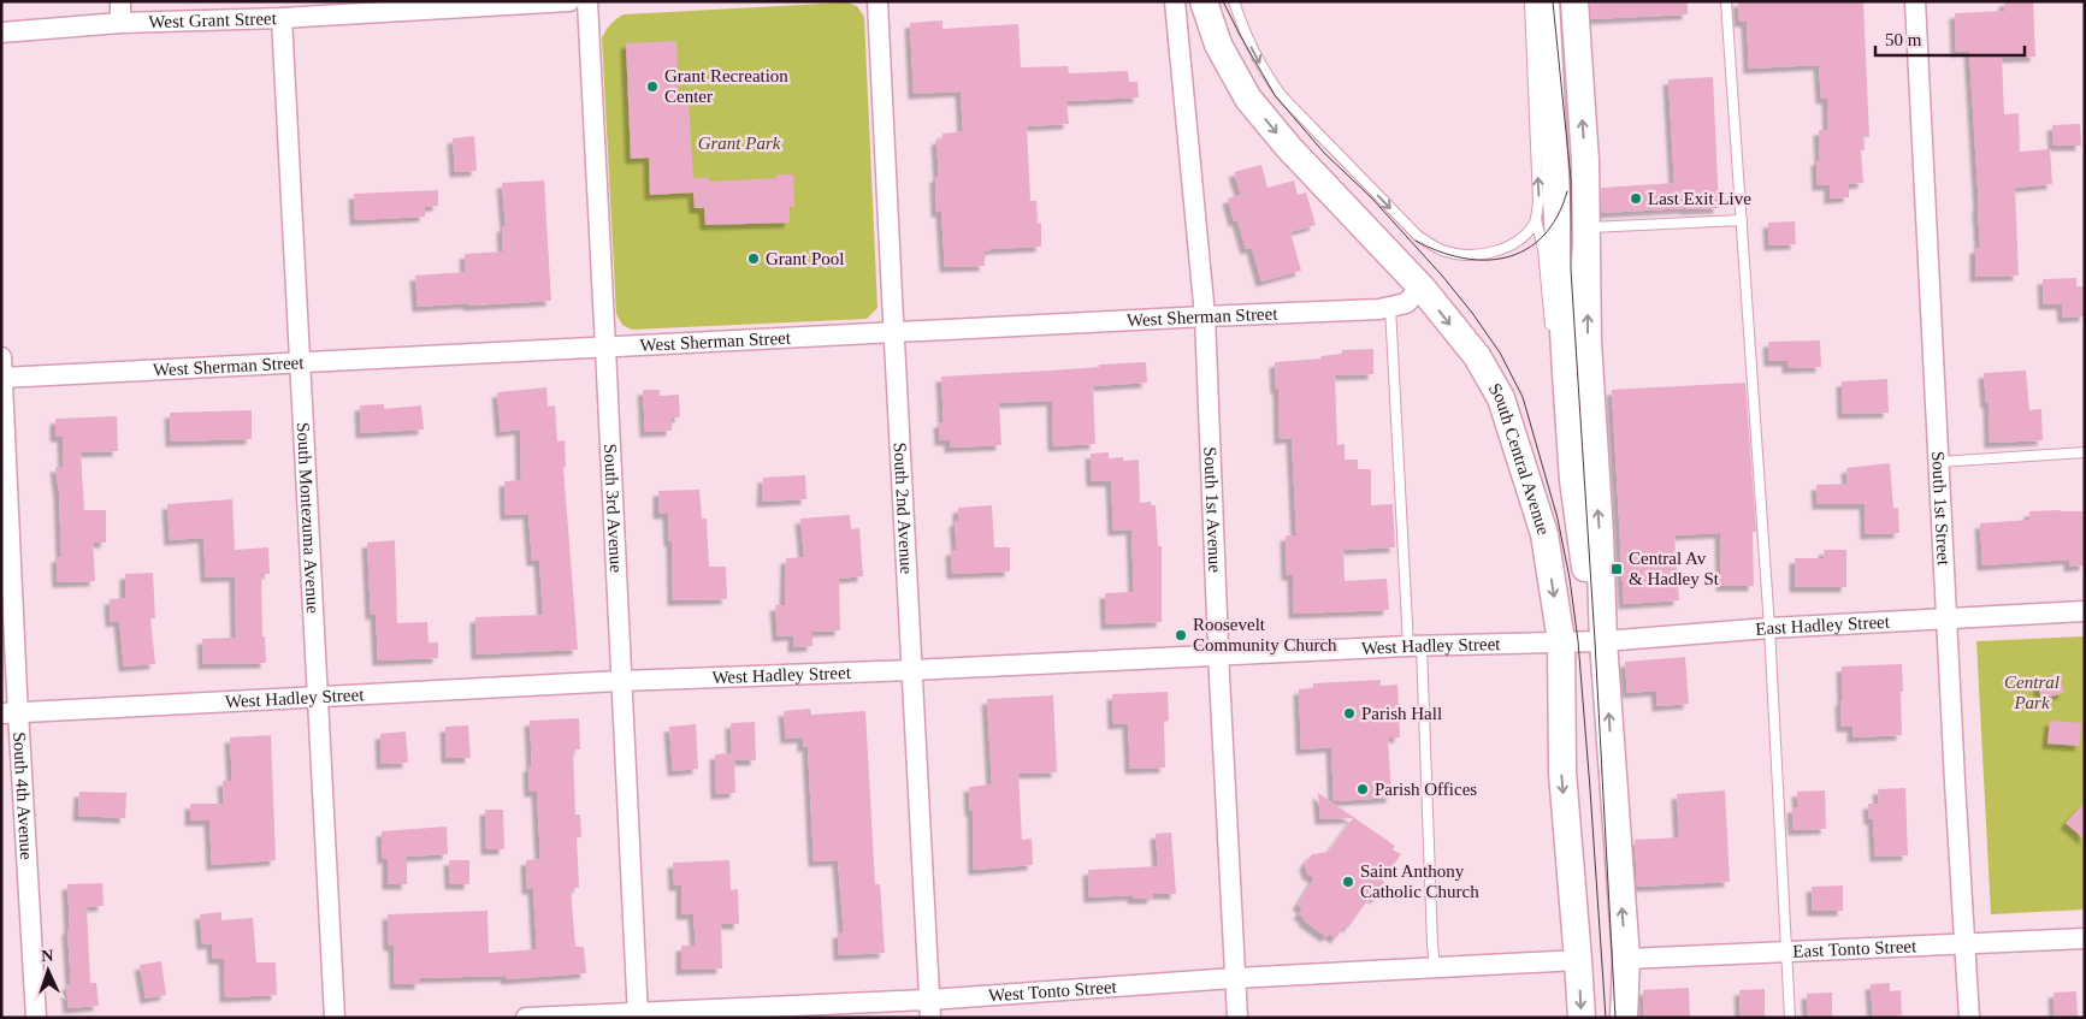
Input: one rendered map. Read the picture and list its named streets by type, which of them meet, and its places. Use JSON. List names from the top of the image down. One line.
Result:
{"streets":{"main road":["South Central Avenue"],"street":["West Grant Street","West Sherman Street","South 3rd Avenue","South 1st Avenue","South 2nd Avenue","South 1st Street","South Montezuma Avenue","East Hadley Street","West Hadley Street","South 4th Avenue","East Tonto Street","West Tonto Street"]},"crossings":[["West Grant Street","South Montezuma Avenue"],["West Sherman Street","South Central Avenue"],["West Sherman Street","South 3rd Avenue"],["West Sherman Street","South 1st Avenue"],["West Sherman Street","South 2nd Avenue"],["West Sherman Street","South Montezuma Avenue"],["West Sherman Street","South 4th Avenue"],["South Central Avenue","East Hadley Street"],["South Central Avenue","West Hadley Street"],["South Central Avenue","West Tonto Street"],["South 3rd Avenue","West Hadley Street"],["South 3rd Avenue","West Tonto Street"],["South 1st Avenue","West Hadley Street"],["South 1st Avenue","West Tonto Street"],["South 2nd Avenue","West Hadley Street"],["South 2nd Avenue","West Tonto Street"],["South 1st Street","East Hadley Street"],["South 1st Street","East Tonto Street"],["South Montezuma Avenue","West Hadley Street"],["East Hadley Street","West Hadley Street"],["West Hadley Street","South 4th Avenue"]],"parks":["Grant Park","Central Park"],"places":{"other":["Grant Recreation Center","Last Exit Live","Grant Pool","Roosevelt Community Church","Parish Hall","Parish Offices","Saint Anthony Catholic Church"],"transit":["Central Av & Hadley St"]},"scale_bar":"50 m","north":"top"}
